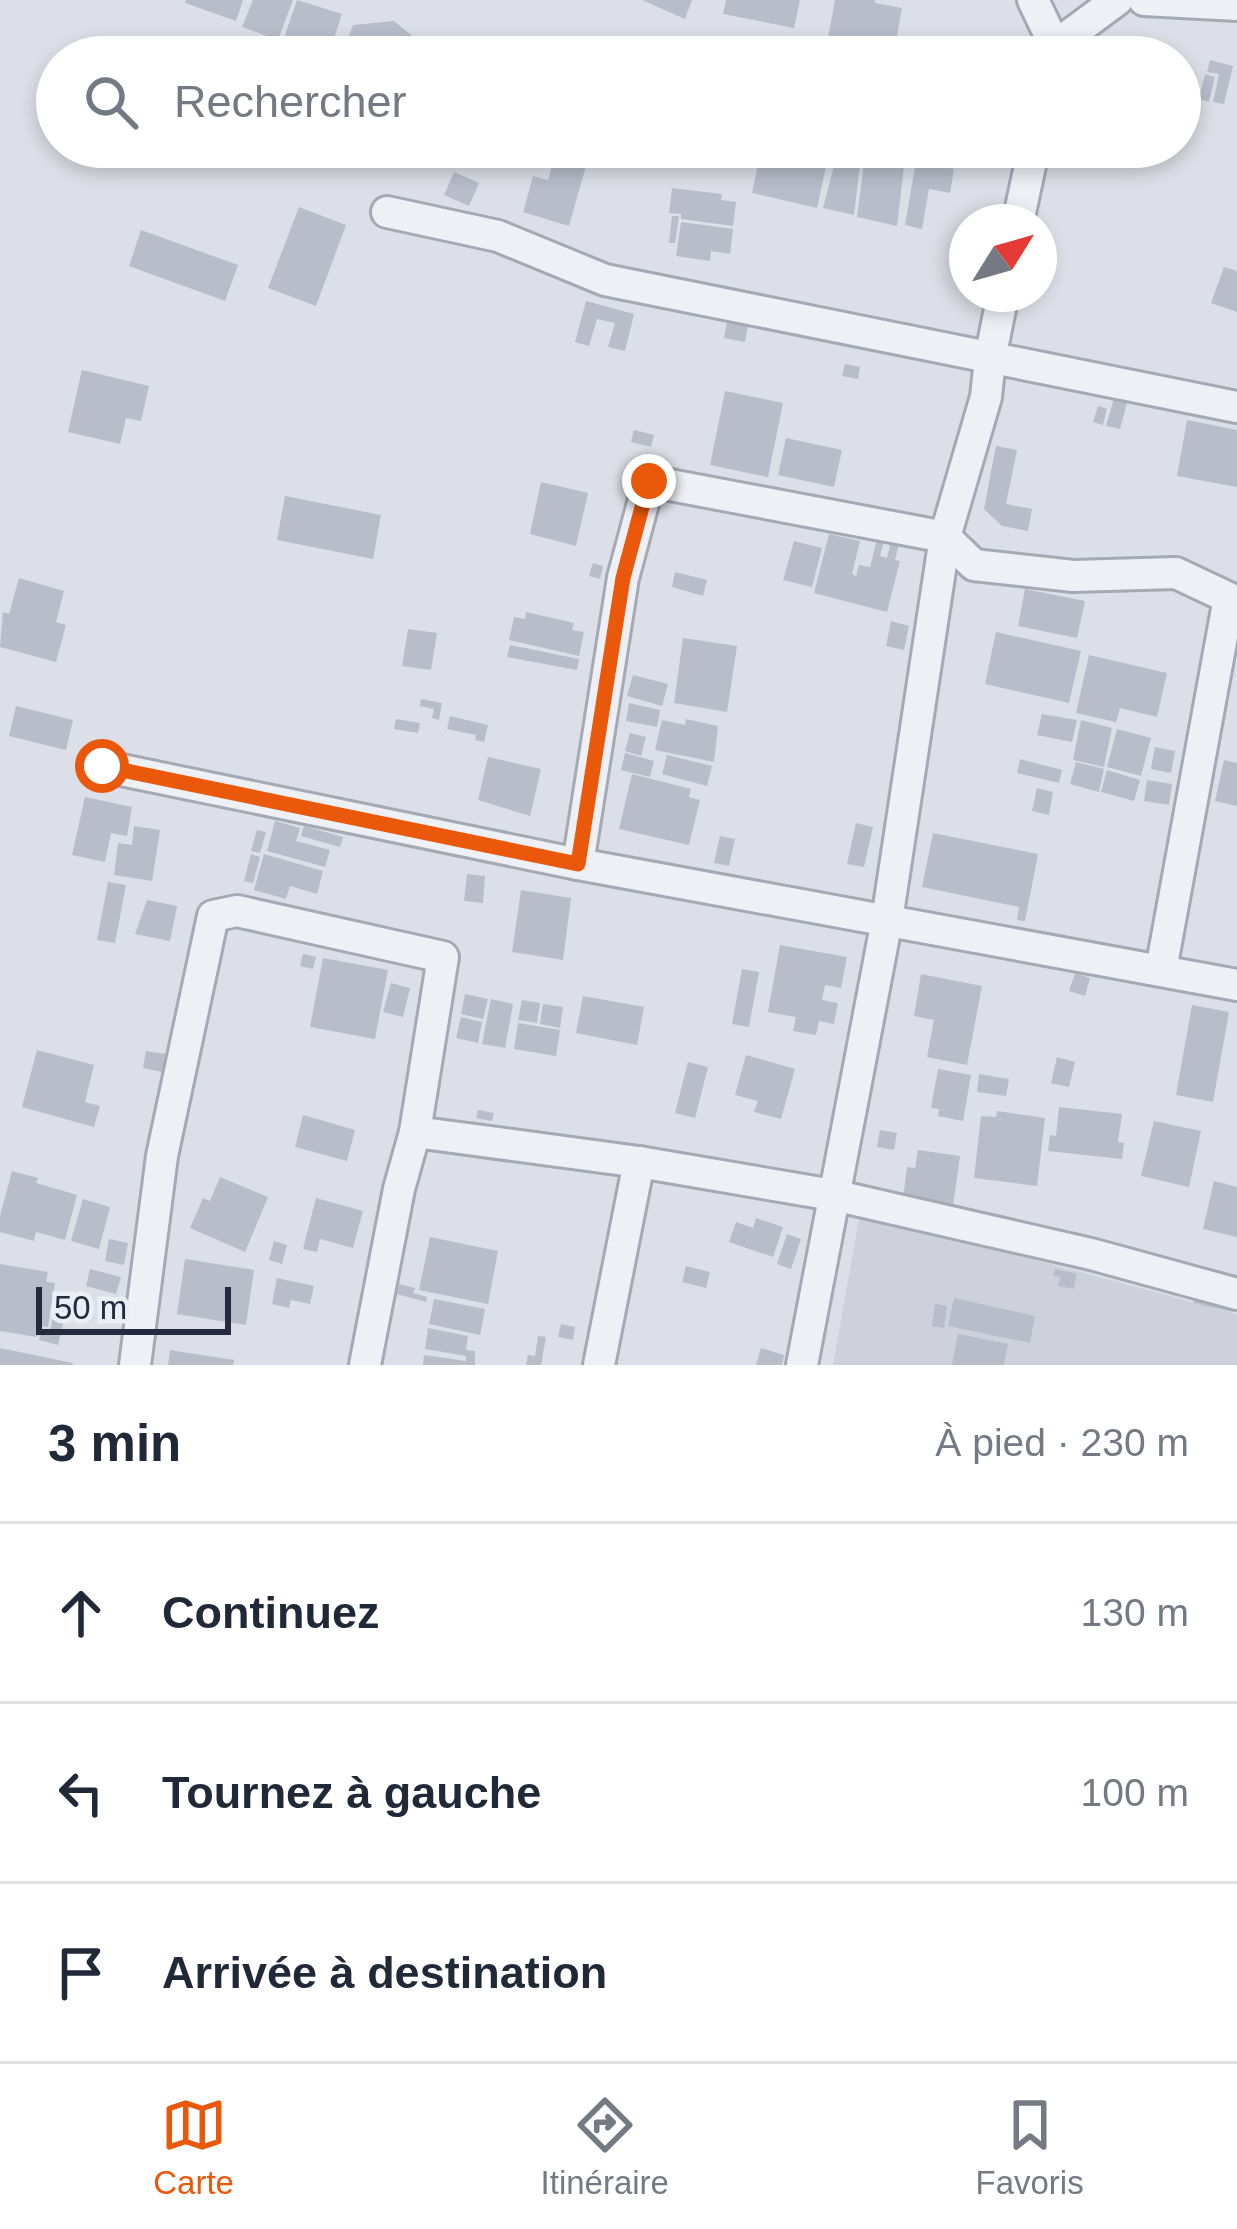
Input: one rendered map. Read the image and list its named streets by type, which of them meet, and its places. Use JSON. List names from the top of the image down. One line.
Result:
{"scale_bar":"50 m","north":"top right","page":{"search":"Rechercher","scale":"50 m","heading":["3 min","À pied · 230 m"],"list":[["Continuez","130 m"],["Tournez à gauche","100 m"],"Arrivée à destination"],"nav":["Carte","Itinéraire","Favoris"]}}
